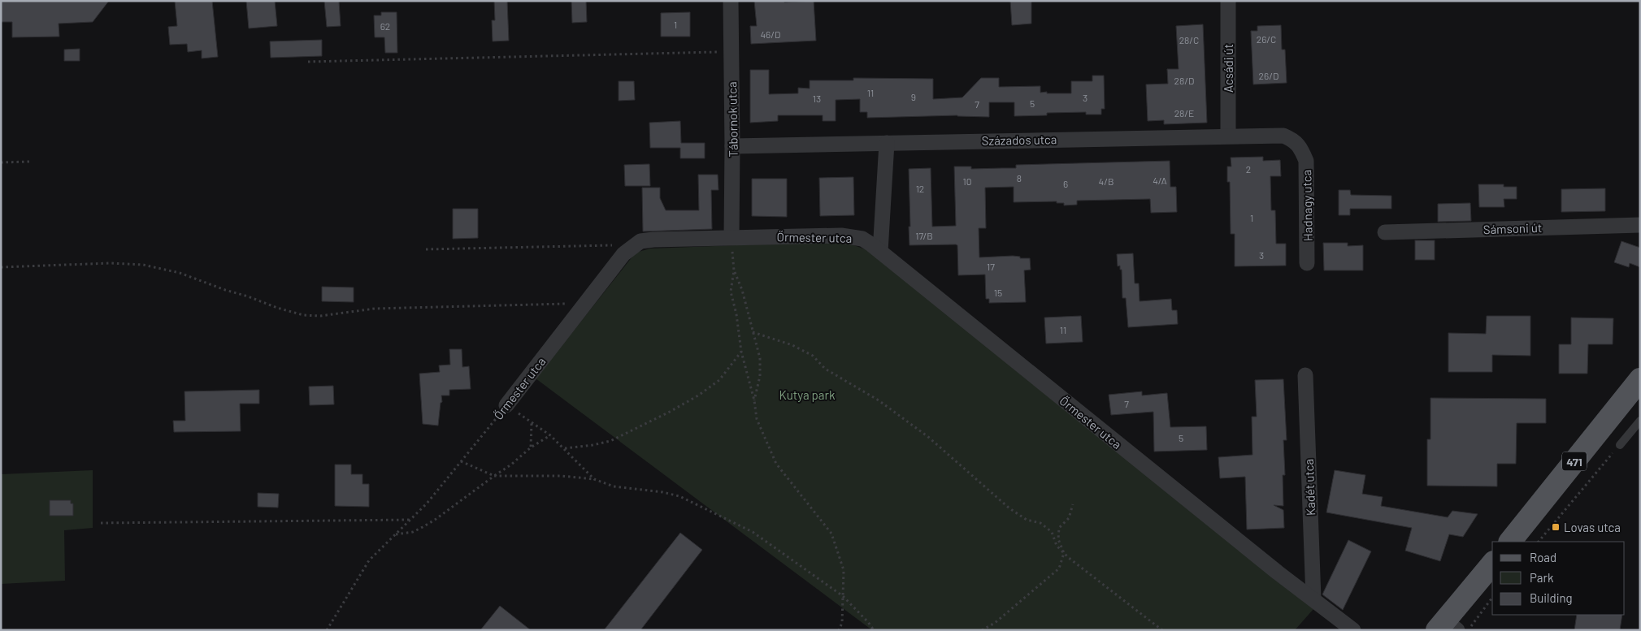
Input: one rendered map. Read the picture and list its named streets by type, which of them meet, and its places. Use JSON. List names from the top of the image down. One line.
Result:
{"streets":{"main road":["471"],"street":["Acsádi út","Tábornok utca","Százados utca","Hadnagy utca","Sámsoni út","Őrmester utca","Kadét utca"]},"crossings":[["Acsádi út","Százados utca"],["Tábornok utca","Százados utca"],["Tábornok utca","Őrmester utca"],["Százados utca","Hadnagy utca"],["Őrmester utca","Kadét utca"]],"parks":["Kutya park"],"places":{"transit":["Lovas utca"]},"house_numbers":["1","62","46/D","26/C","28/C","26/D","28/D","11","9","3","13","5","7","28/E","2","8","4/A","10","4/B","6","12","1","17/B","3","17","15","11","7","5"],"legend":["Road","Park","Building"]}
